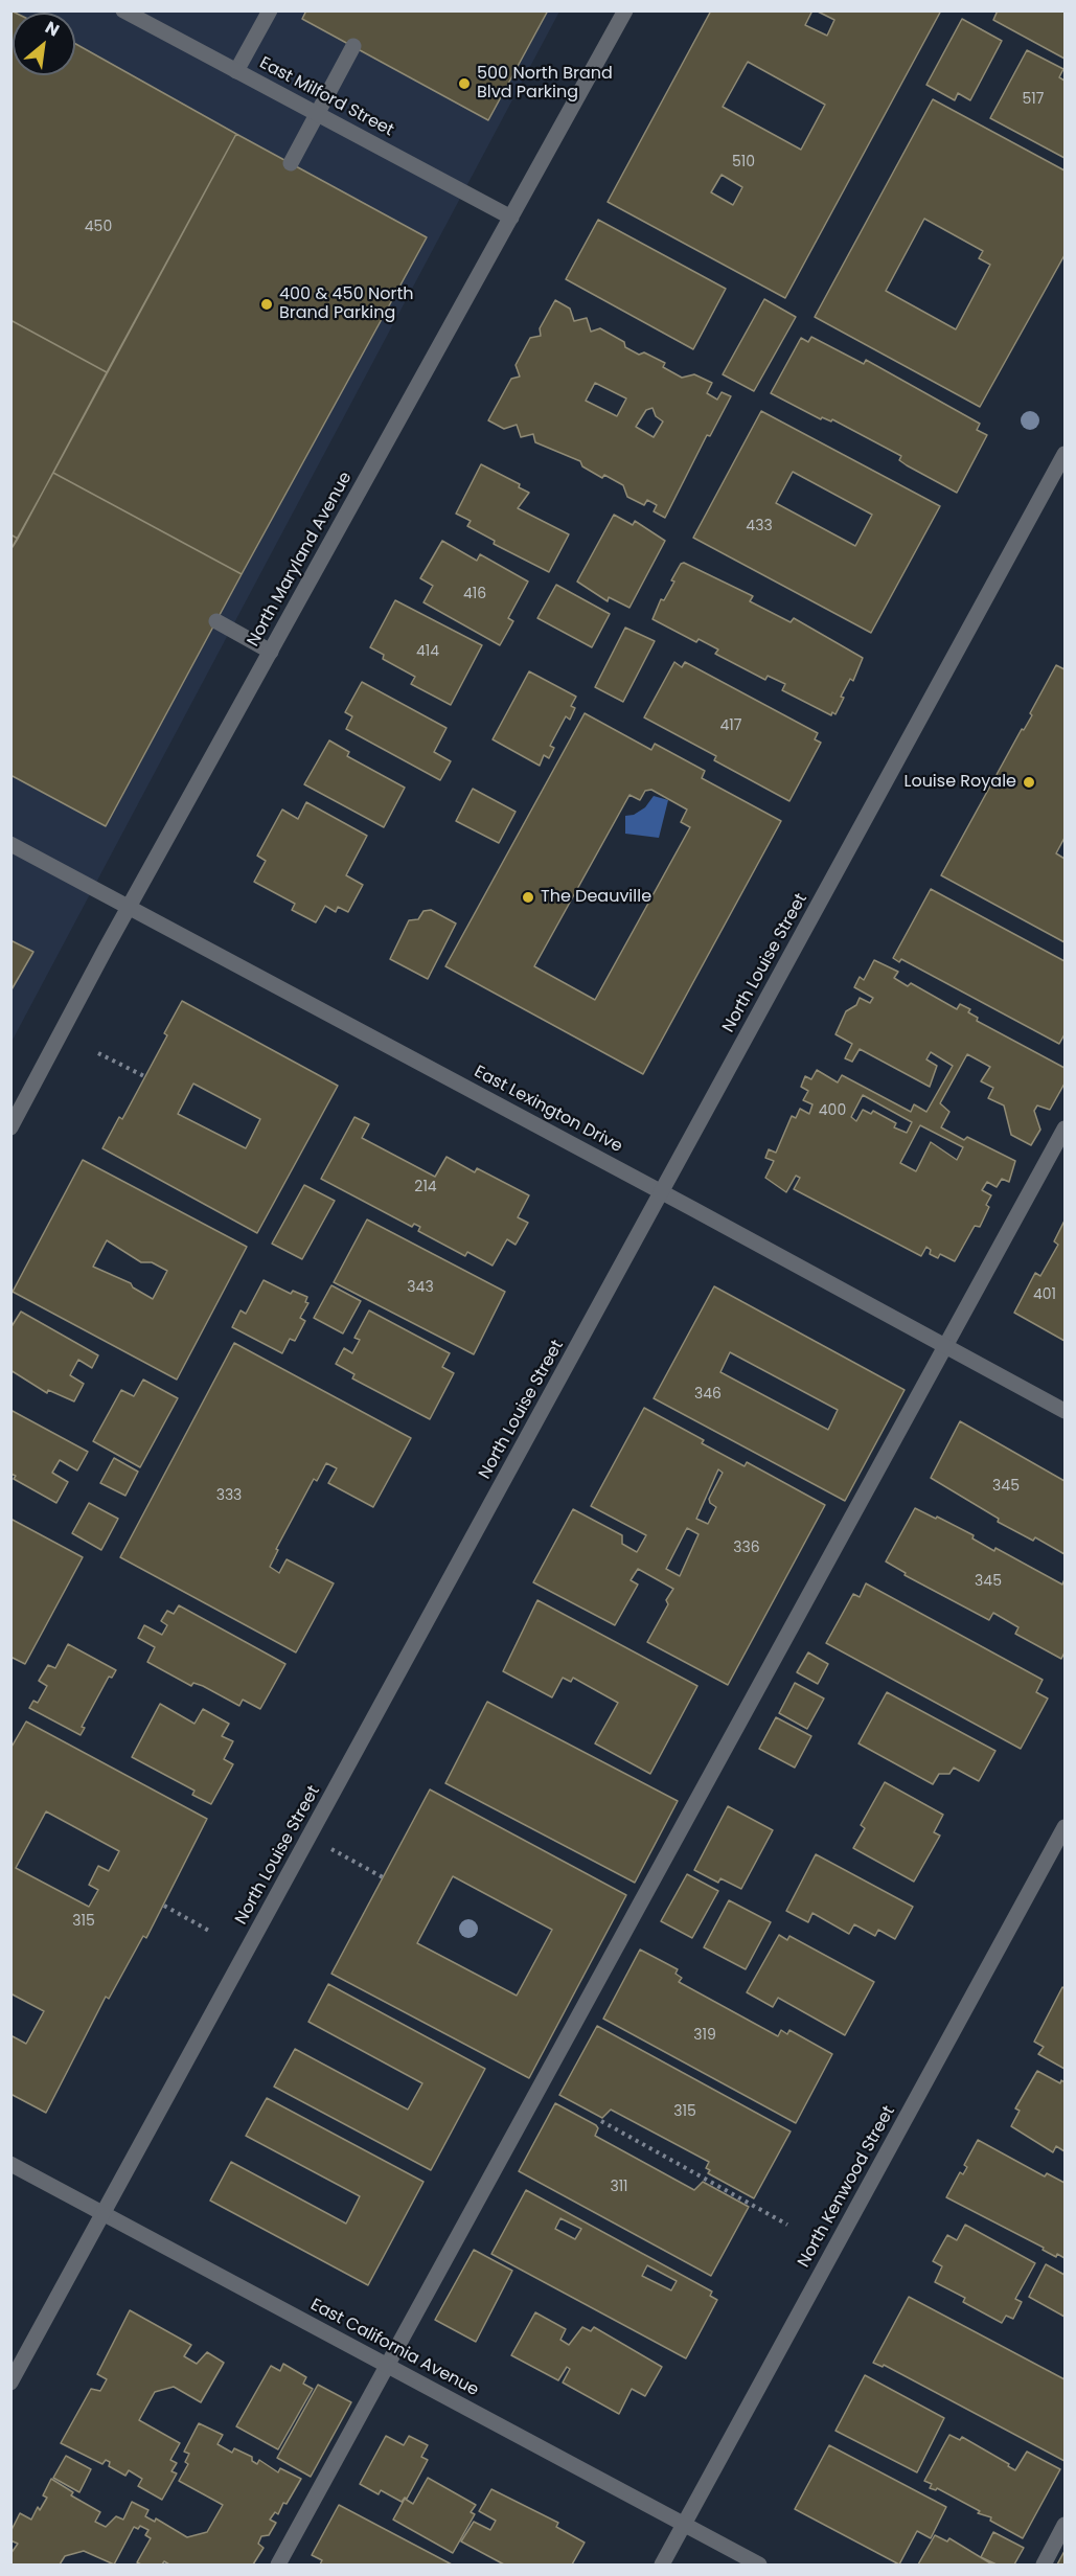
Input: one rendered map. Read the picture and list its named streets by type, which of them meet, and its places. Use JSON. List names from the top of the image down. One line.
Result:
{"streets":{"street":["East Milford Street","North Maryland Avenue","North Louise Street","East Lexington Drive","North Kenwood Street","East California Avenue"]},"crossings":[["East Milford Street","North Maryland Avenue"],["North Maryland Avenue","East Lexington Drive"],["North Louise Street","East Lexington Drive"],["North Louise Street","East California Avenue"],["North Kenwood Street","East California Avenue"]],"places":["500 North Brand Blvd Parking","400 & 450 North Brand Parking","Louise Royale","The Deauville"],"house_numbers":["517","510","450","433","416","414","417","400","214","343","401","346","345","333","336","345","315","319","315","311"],"north":"top right"}
